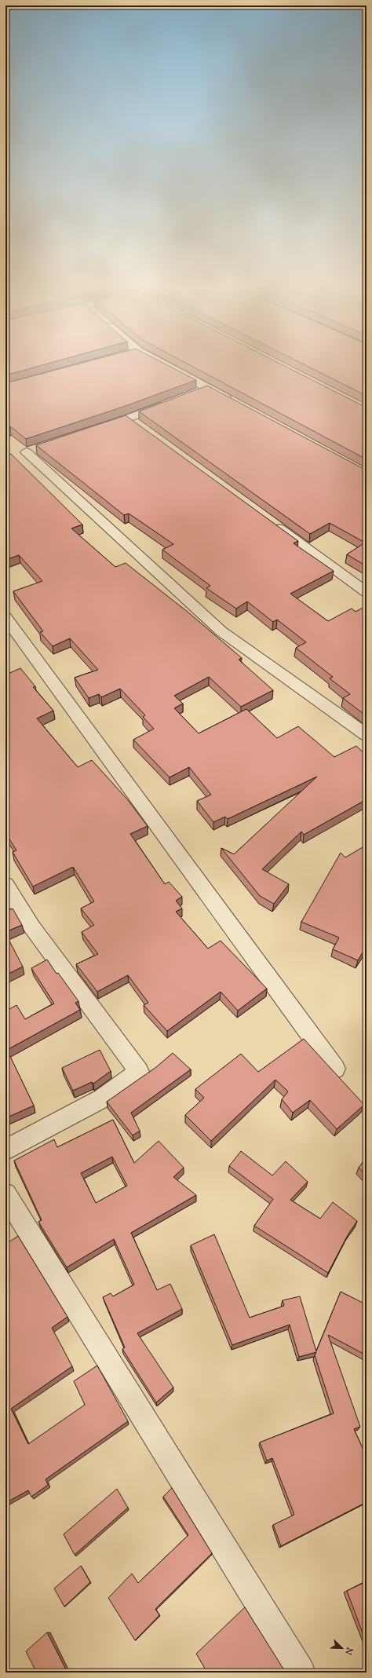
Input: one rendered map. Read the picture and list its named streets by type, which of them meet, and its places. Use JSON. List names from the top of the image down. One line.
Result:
{"north":"bottom right"}
